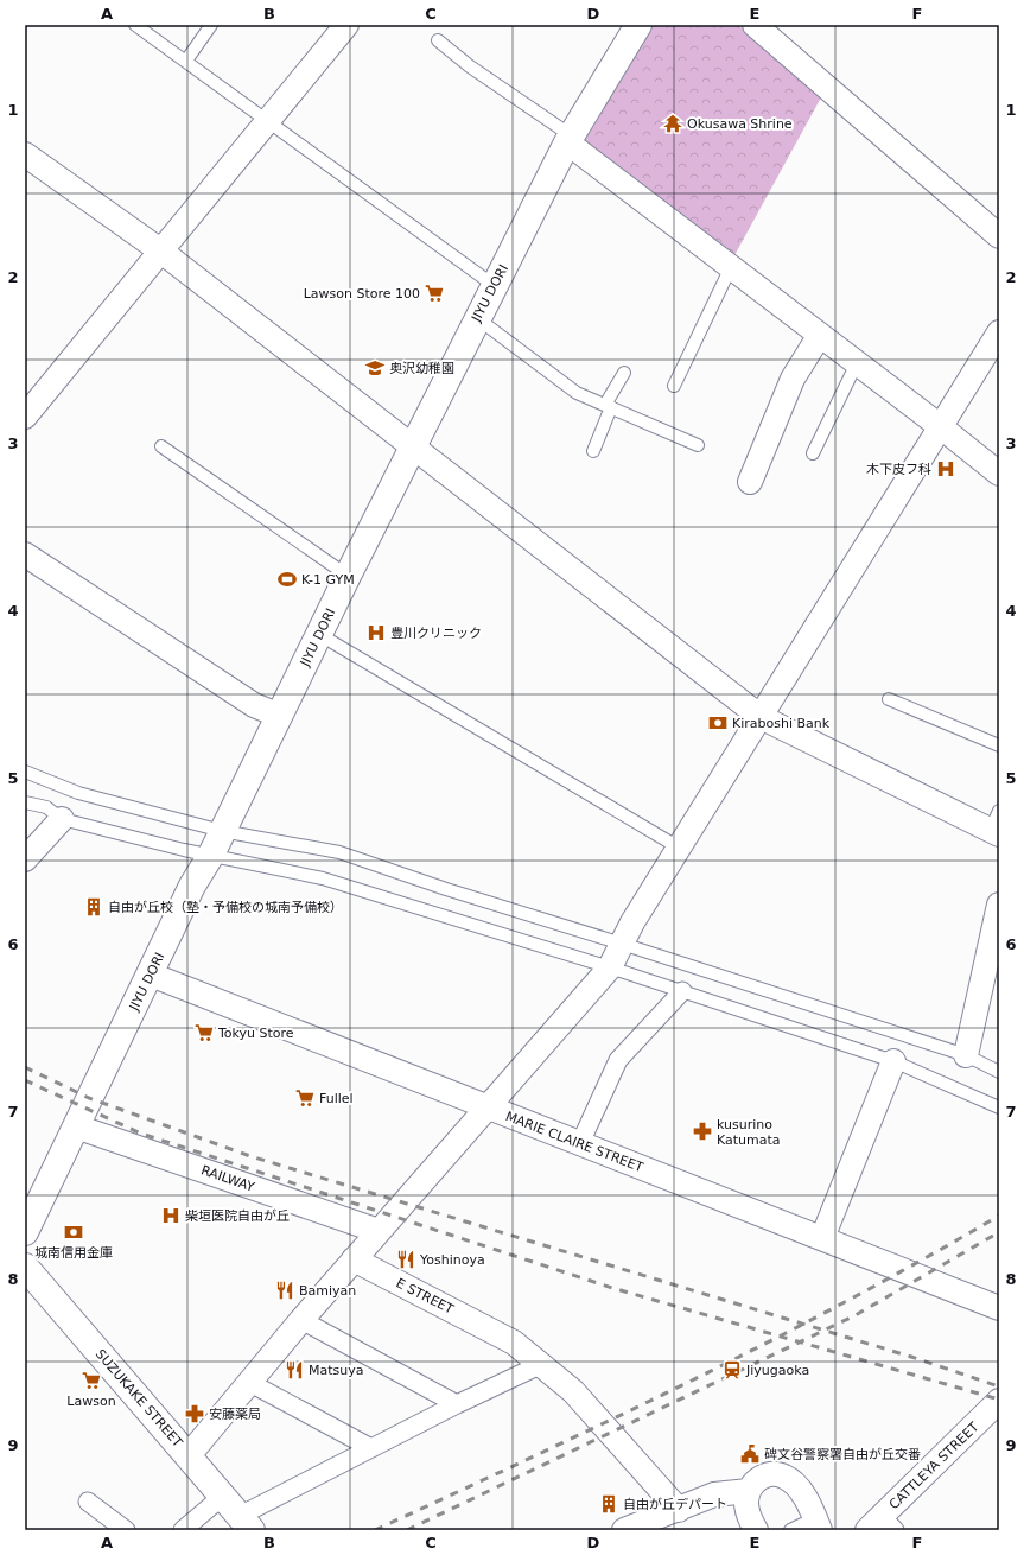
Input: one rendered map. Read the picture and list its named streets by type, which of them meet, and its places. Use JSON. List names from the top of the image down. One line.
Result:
{"streets":{"main road":["JIYU DORI","SUZUKAKE STREET"],"street":["MARIE CLAIRE STREET","RAILWAY","E STREET","CATTLEYA STREET"]},"crossings":[["JIYU DORI","MARIE CLAIRE STREET"],["JIYU DORI","RAILWAY"]],"places":{"temple":["Okusawa Shrine"],"supermarket":["Lawson Store 100","Tokyu Store","Fullel","Lawson"],"school or university":["奥沢幼稚園"],"hospital":["木下皮フ科","豊川クリニック","柴垣医院自由が丘"],"sports":["K-1 GYM"],"bank":["Kiraboshi Bank","城南信用金庫"],"building":["自由が丘校（塾・予備校の城南予備校）","自由が丘デパート"],"pharmacy":["kusurino Katumata","安藤薬局"],"restaurant":["Yoshinoya","Bamiyan","Matsuya"],"station":["Jiyugaoka"],"public building":["碑文谷警察署自由が丘交番"]},"grid":{"columns":["A","B","C","D","E","F"],"rows":["1","2","3","4","5","6","7","8","9"]}}
